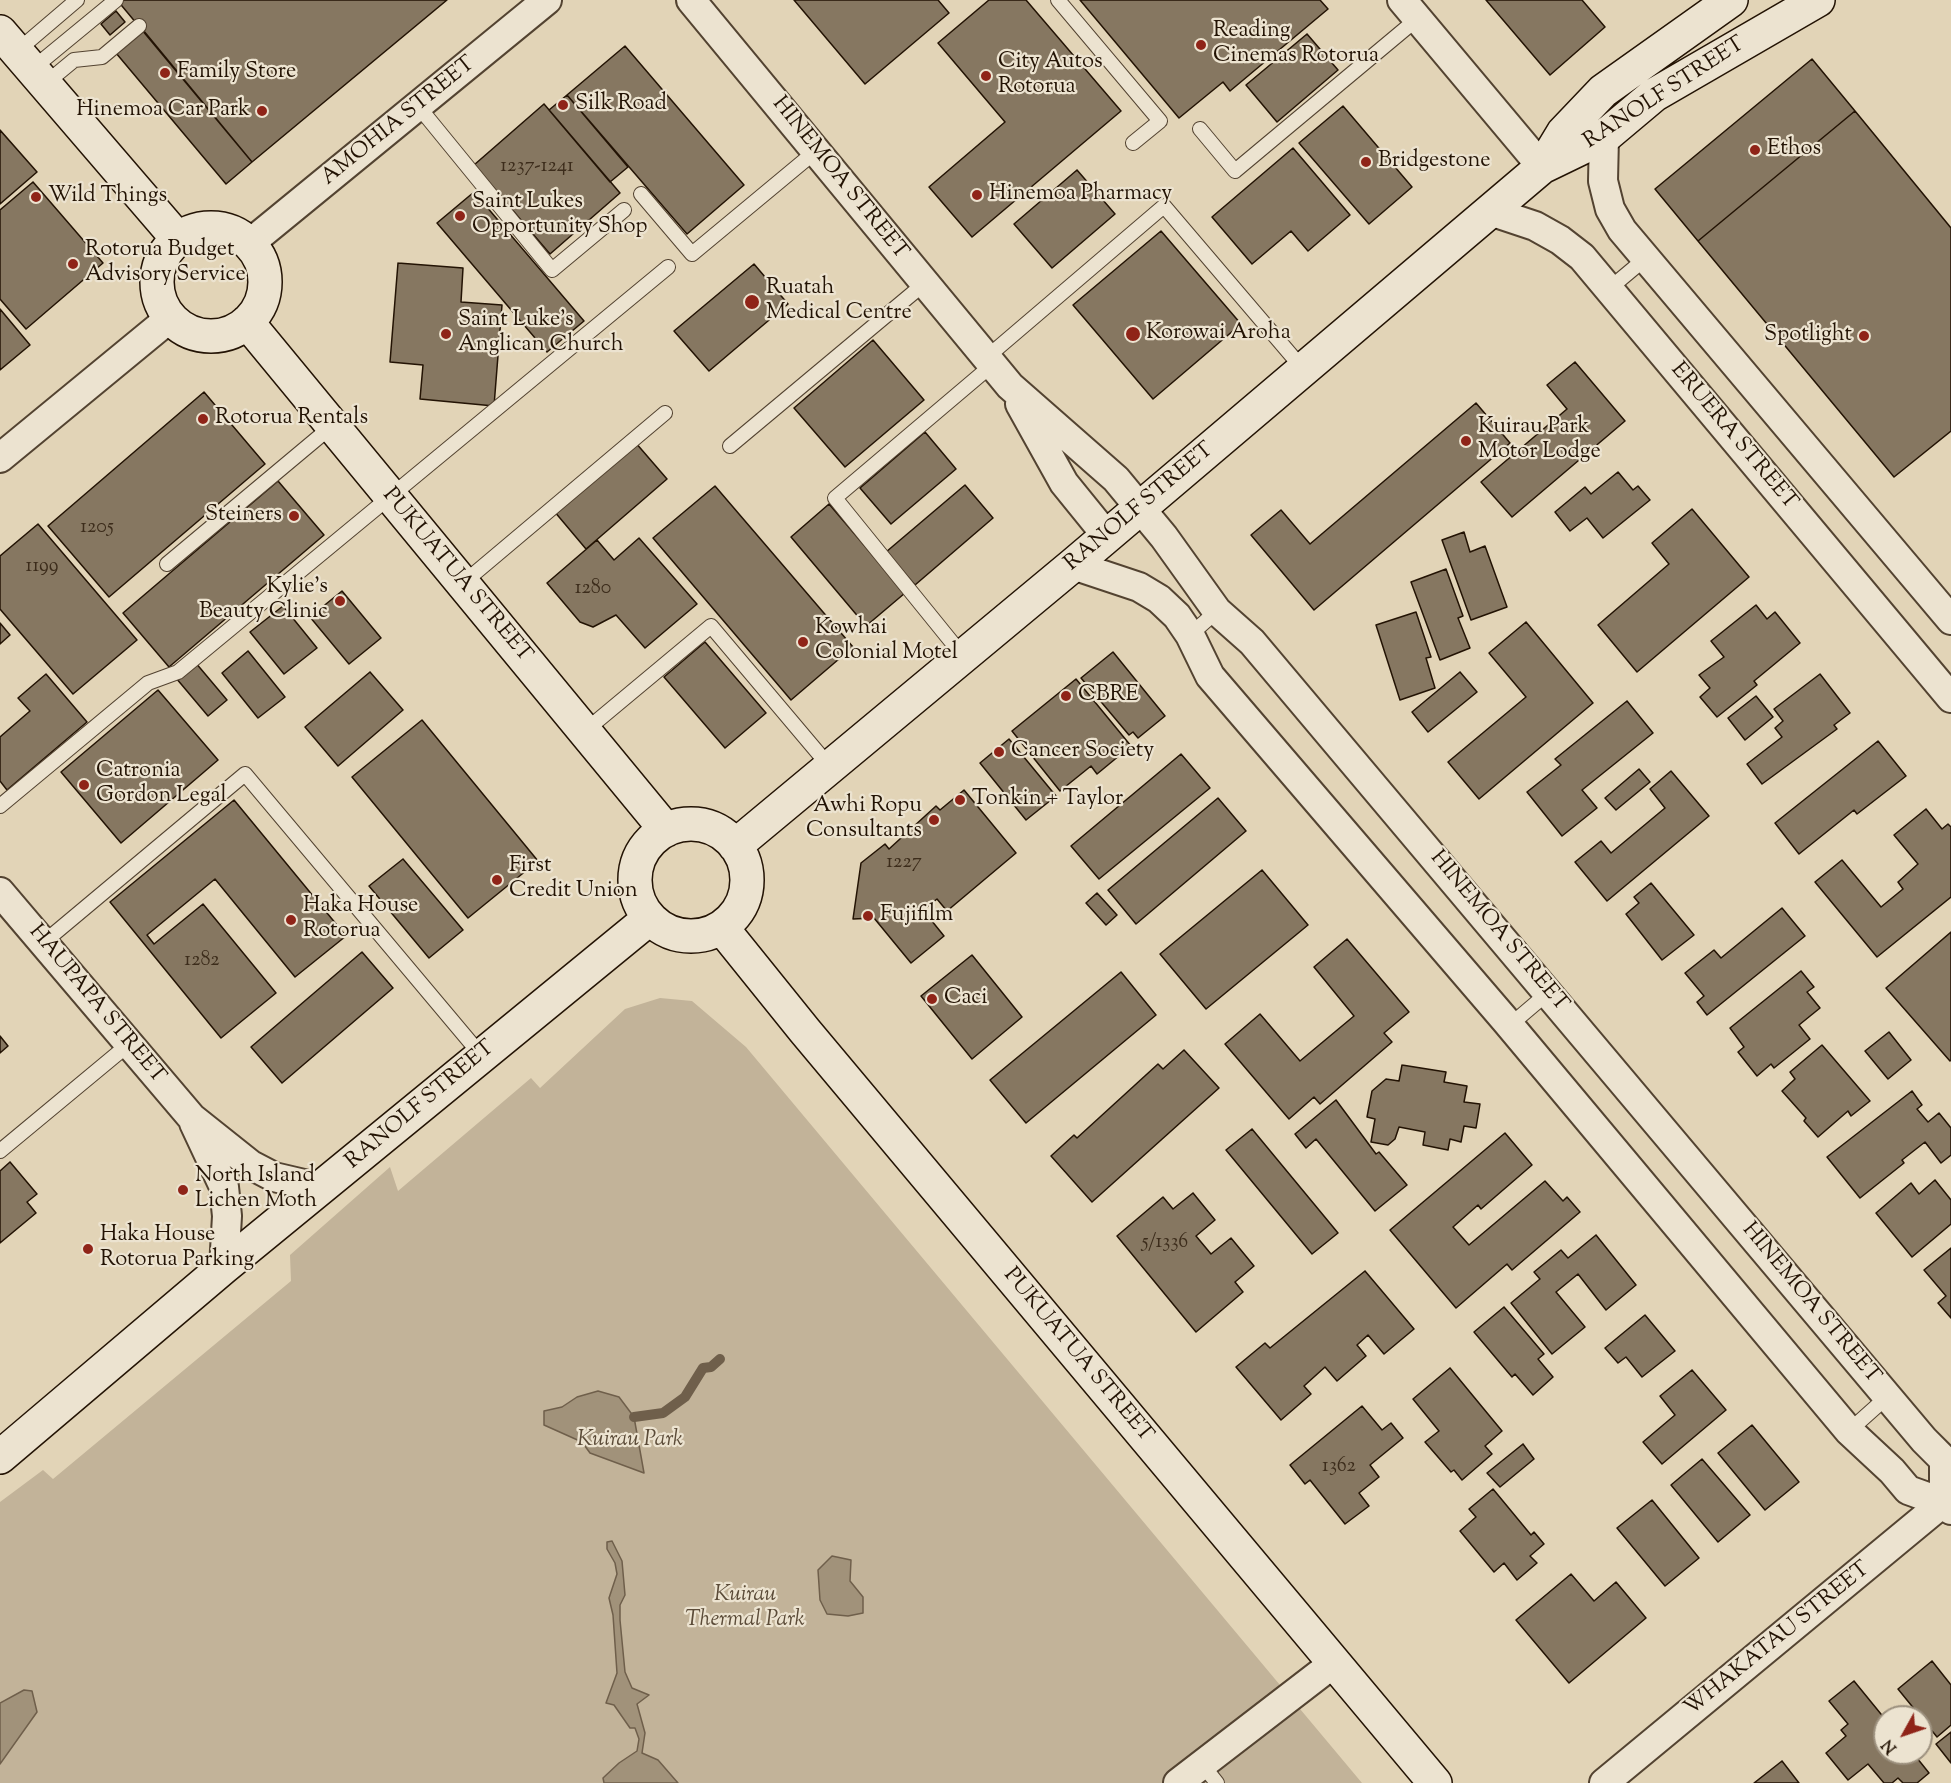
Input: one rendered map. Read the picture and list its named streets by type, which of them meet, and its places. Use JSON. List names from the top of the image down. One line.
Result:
{"streets":{"main road":["RANOLF STREET","PUKUATUA STREET"],"street":["AMOHIA STREET","HINEMOA STREET","ERUERA STREET","HAUPAPA STREET","WHAKATAU STREET"]},"crossings":[["RANOLF STREET","HINEMOA STREET"],["RANOLF STREET","ERUERA STREET"],["RANOLF STREET","PUKUATUA STREET"],["RANOLF STREET","HAUPAPA STREET"],["AMOHIA STREET","PUKUATUA STREET"],["HINEMOA STREET","WHAKATAU STREET"]],"parks":["Kuirau Park","Kuirau Thermal Park"],"places":["Reading Cinemas Rotorua","Family Store","City Autos Rotorua","Silk Road","Hinemoa Car Park","Ethos","Bridgestone","Hinemoa Pharmacy","Wild Things","Saint Lukes Opportunity Shop","Rotorua Budget Advisory Service","Ruatah Medical Centre","Saint Luke's Anglican Church","Korowai Aroha","Spotlight","Rotorua Rentals","Kuirau Park Motor Lodge","Steiners","Kylie's Beauty Clinic","Kowhai Colonial Motel","CBRE","Cancer Society","Catronia Gordon Legal","Tonkin + Taylor","Awhi Ropu Consultants","First Credit Union","Fujifilm","Haka House Rotorua","Caci","North Island Lichen Moth","Haka House Rotorua Parking"],"house_numbers":["1237-1241","1205","1199","1280","1227","1282","5/1336","1362"],"north":"bottom left"}
